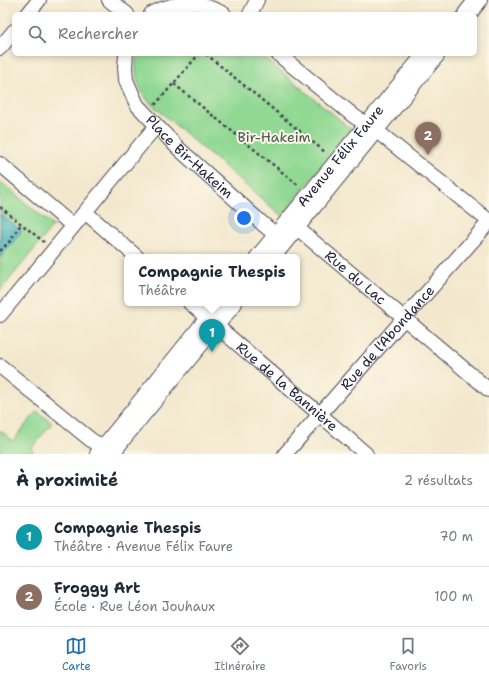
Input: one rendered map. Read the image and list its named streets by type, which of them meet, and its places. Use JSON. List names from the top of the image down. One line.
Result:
{"streets":{"main road":["Avenue Félix Faure"],"street":["Place Bir-Hakeim","Rue du Lac","Rue de l'Abondance","Rue de la Bannière"]},"crossings":[["Place Bir-Hakeim","Avenue Félix Faure"],["Avenue Félix Faure","Rue du Lac"],["Rue du Lac","Rue de l'Abondance"],["Rue de l'Abondance","Rue de la Bannière"]],"parks":["Bir-Hakeim"],"page":{"search":"Rechercher","pins":["2","1"],"popup":["Compagnie Thespis","Théâtre"],"heading":["À proximité","2 résultats"],"list":[{"mark":"1","name":"Compagnie Thespis","note":"Théâtre · Avenue Félix Faure","value":"70 m"},{"mark":"2","name":"Froggy Art","note":"École · Rue Léon Jouhaux","value":"100 m"}],"nav":["Carte","Itinéraire","Favoris"]}}
